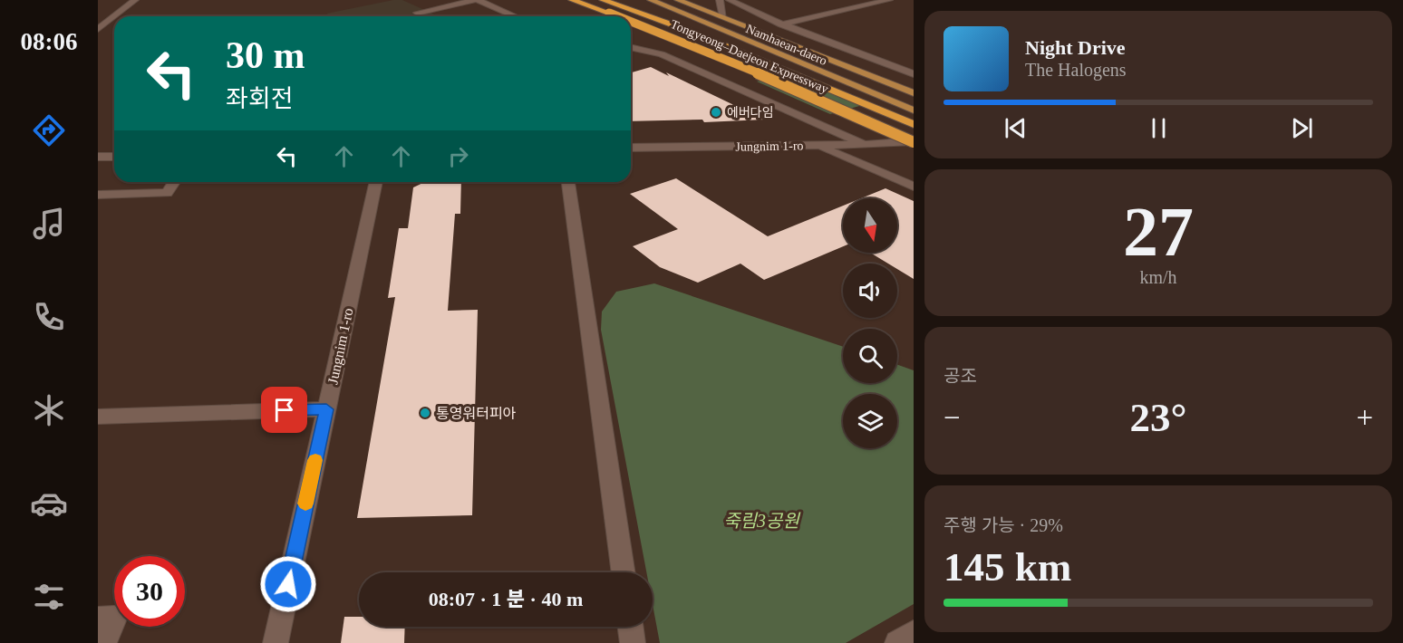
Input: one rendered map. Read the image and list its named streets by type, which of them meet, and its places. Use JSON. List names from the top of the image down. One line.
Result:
{"streets":{"highway":["Tongyeong–Daejeon Expressway"],"main road":["Namhaean-daero"],"street":["Jungnim 1-ro"]},"crossings":[["Tongyeong–Daejeon Expressway","Jungnim 1-ro"]],"parks":["죽림3공원"],"places":["에버다임","통영워터피아"],"north":"bottom","page":{"tabs":"08:06","turn":["30 m","좌회전"],"song":["Night Drive","The Halogens"],"tile":[["27","km/h"],"공조",["주행 가능 · 29%","145 km"]],"heat":["−","23°","+"],"limit":"30","trip":"08:07 · 1 분 · 40 m"}}
